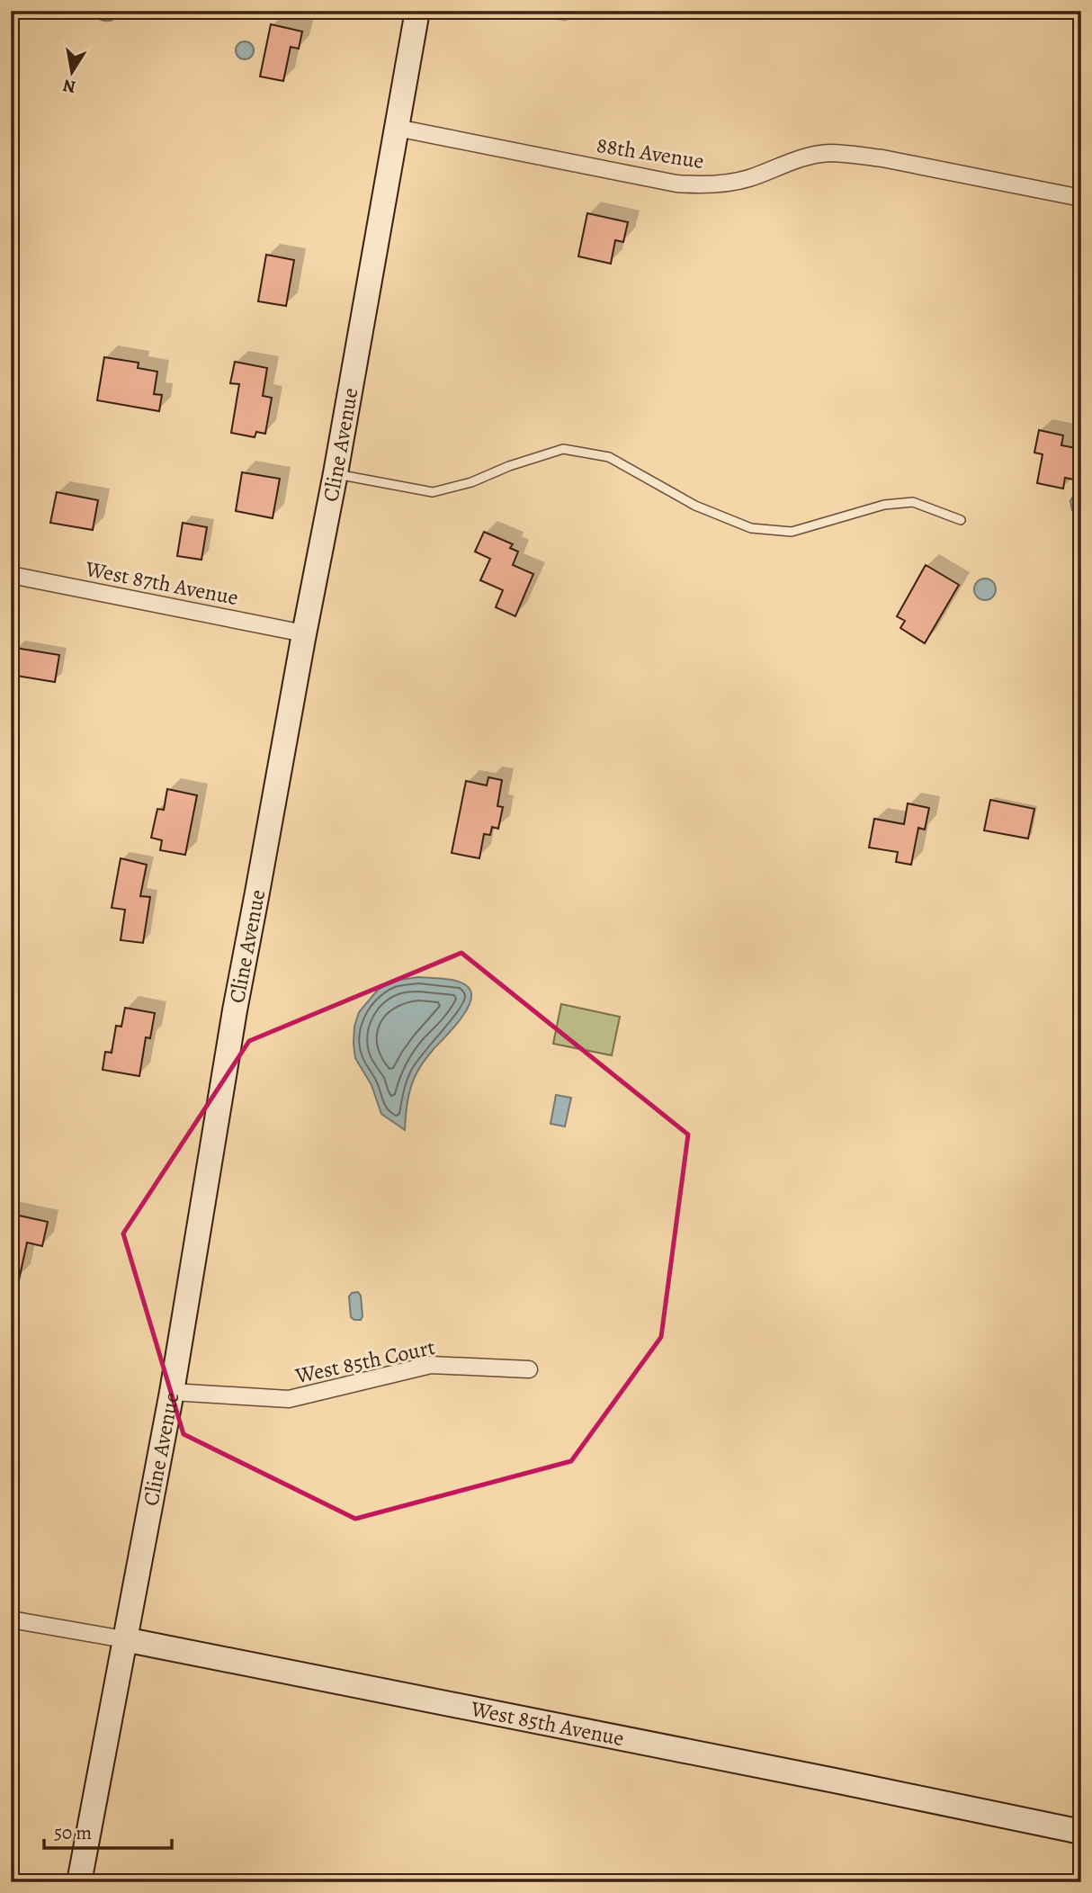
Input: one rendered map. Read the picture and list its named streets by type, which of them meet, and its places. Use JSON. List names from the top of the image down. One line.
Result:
{"streets":{"street":["88th Avenue","Cline Avenue","West 87th Avenue","West 85th Court","West 85th Avenue"]},"crossings":[["88th Avenue","Cline Avenue"],["Cline Avenue","West 87th Avenue"],["Cline Avenue","West 85th Court"],["Cline Avenue","West 85th Avenue"]],"scale_bar":"50 m","north":"bottom"}
